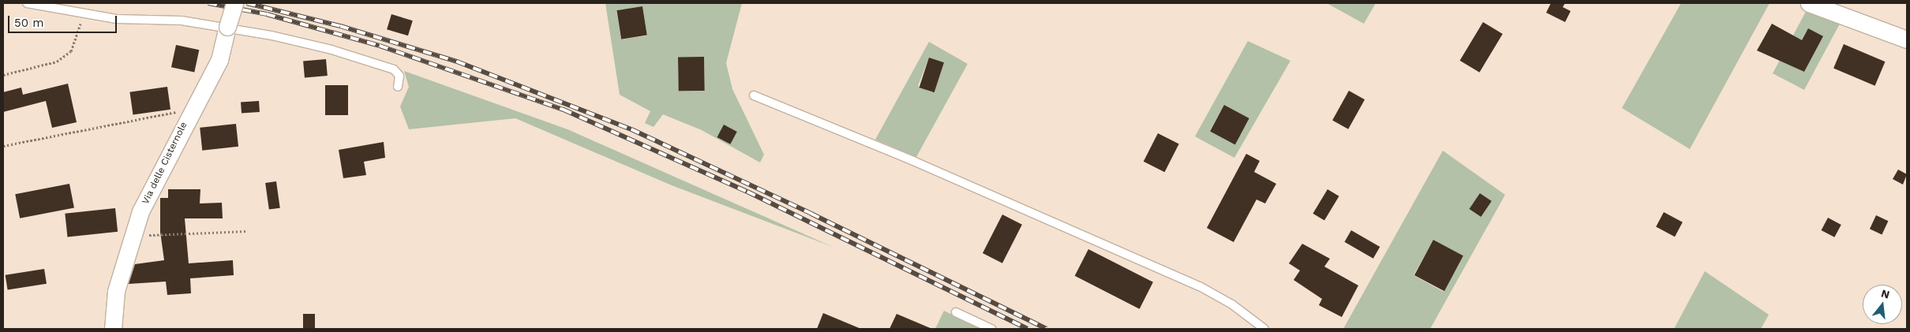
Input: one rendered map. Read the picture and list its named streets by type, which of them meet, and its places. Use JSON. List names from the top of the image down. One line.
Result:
{"streets":{"street":["Via delle Cisternole"]},"scale_bar":"50 m","north":"top"}
